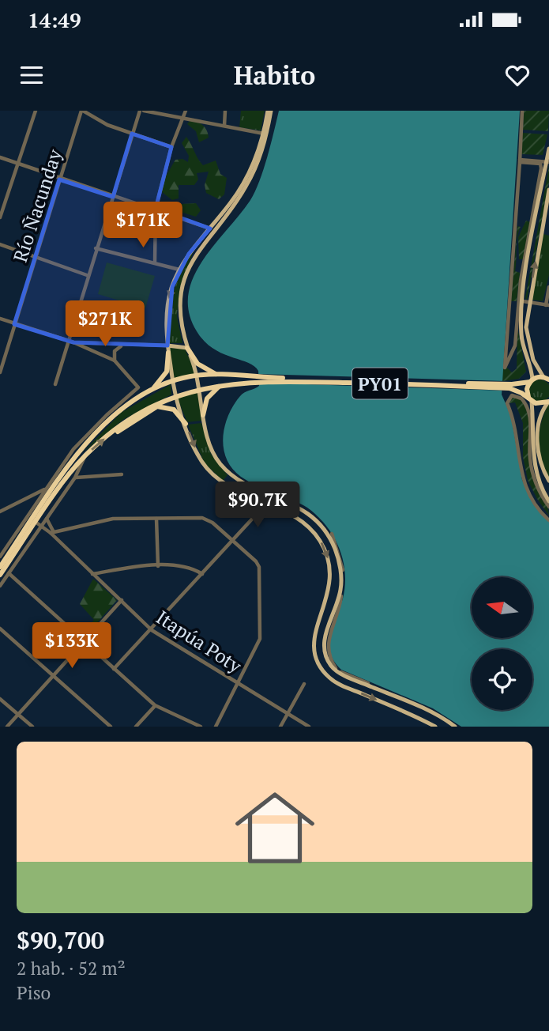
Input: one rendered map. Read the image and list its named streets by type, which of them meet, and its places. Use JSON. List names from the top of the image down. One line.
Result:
{"streets":{"highway":["PY01"],"street":["Río Ñacunday","Itapúa Poty"]},"crossings":[["PY01","Itapúa Poty"]],"north":"left","page":{"status":"14:49","header":"Habito","price":["$171K","$271K","$90.7K","$133K"],"list":[{"name":"$90,700","note":"2 hab. · 52 m² · Piso"}]}}
